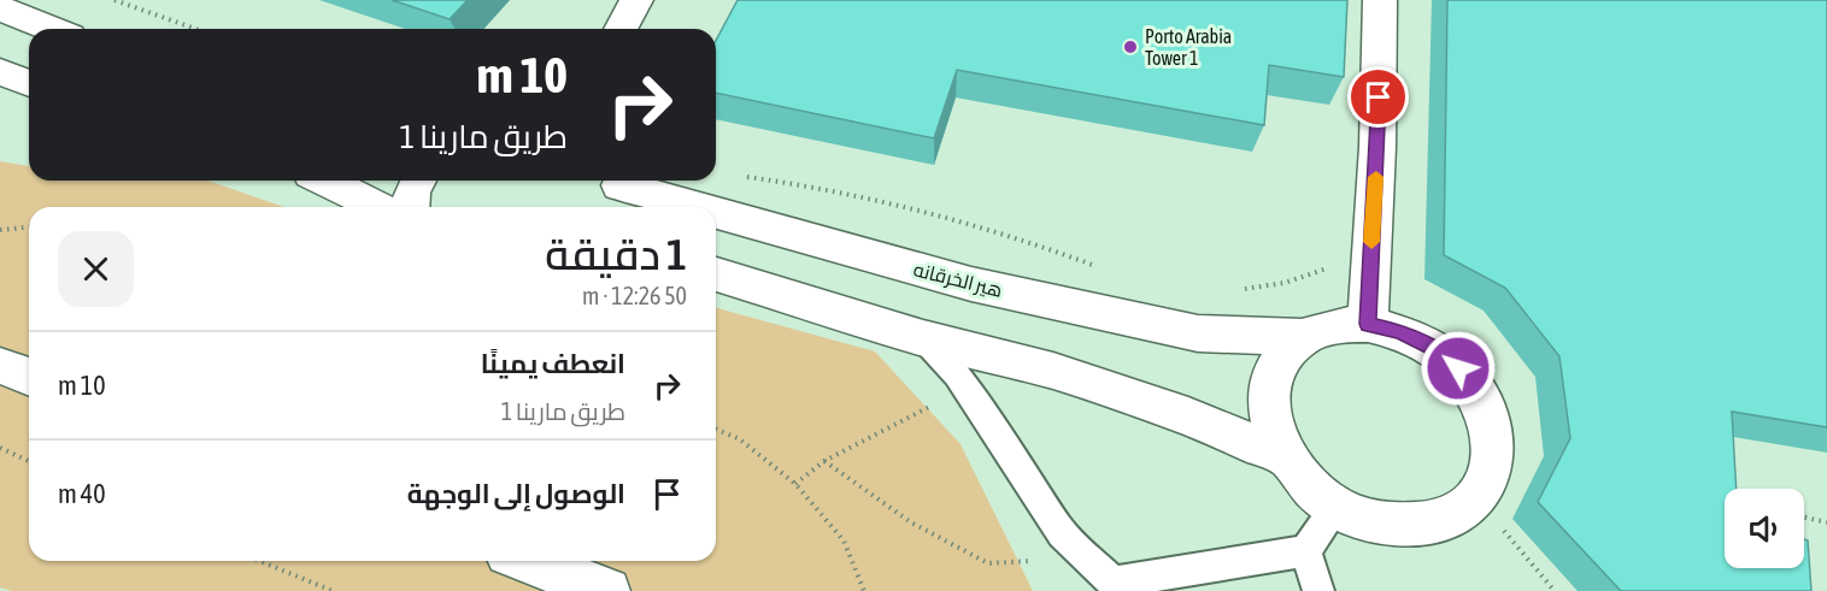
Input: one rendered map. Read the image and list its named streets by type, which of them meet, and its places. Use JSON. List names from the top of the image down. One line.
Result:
{"streets":{"street":["هير الخرقانه"]},"places":["Porto Arabia Tower 1"],"page":{"turn":["10 m","طريق مارينا 1"],"heading":["1 دقيقة","50 m · 12:26"],"list":[{"name":"انعطف يمينًا","note":"طريق مارينا 1","value":"10 m"},{"name":"الوصول إلى الوجهة","value":"40 m"}]}}
